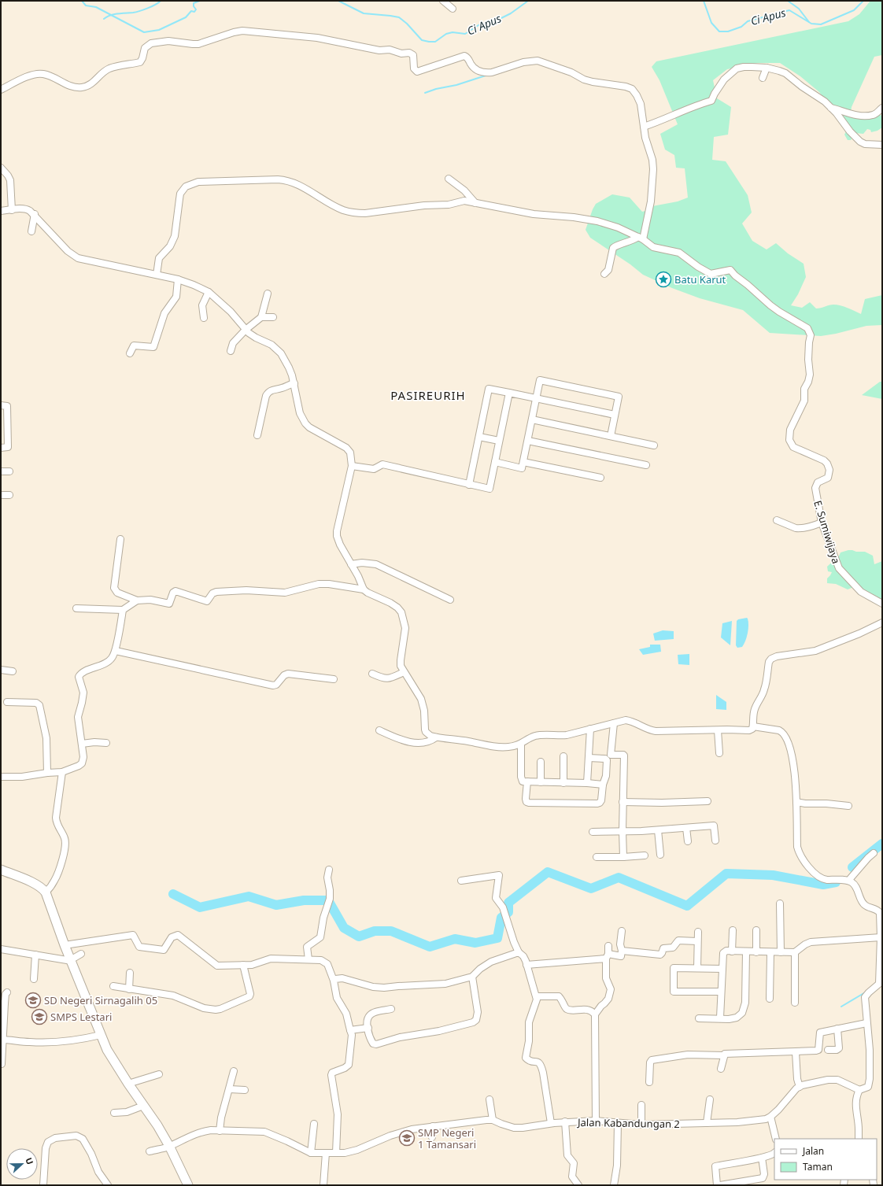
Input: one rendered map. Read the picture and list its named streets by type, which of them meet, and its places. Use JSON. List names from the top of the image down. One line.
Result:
{"streets":{"street":["E. Sumiwijaya","Jalan Kabandungan 2"]},"districts":["PASIREURIH"],"water":["Ci Apus"],"places":{"place":["Batu Karut"],"school or university":["SD Negeri Sirnagalih 05","SMPS Lestari","SMP Negeri 1 Tamansari"]},"legend":["Jalan","Taman"],"north":"right"}
